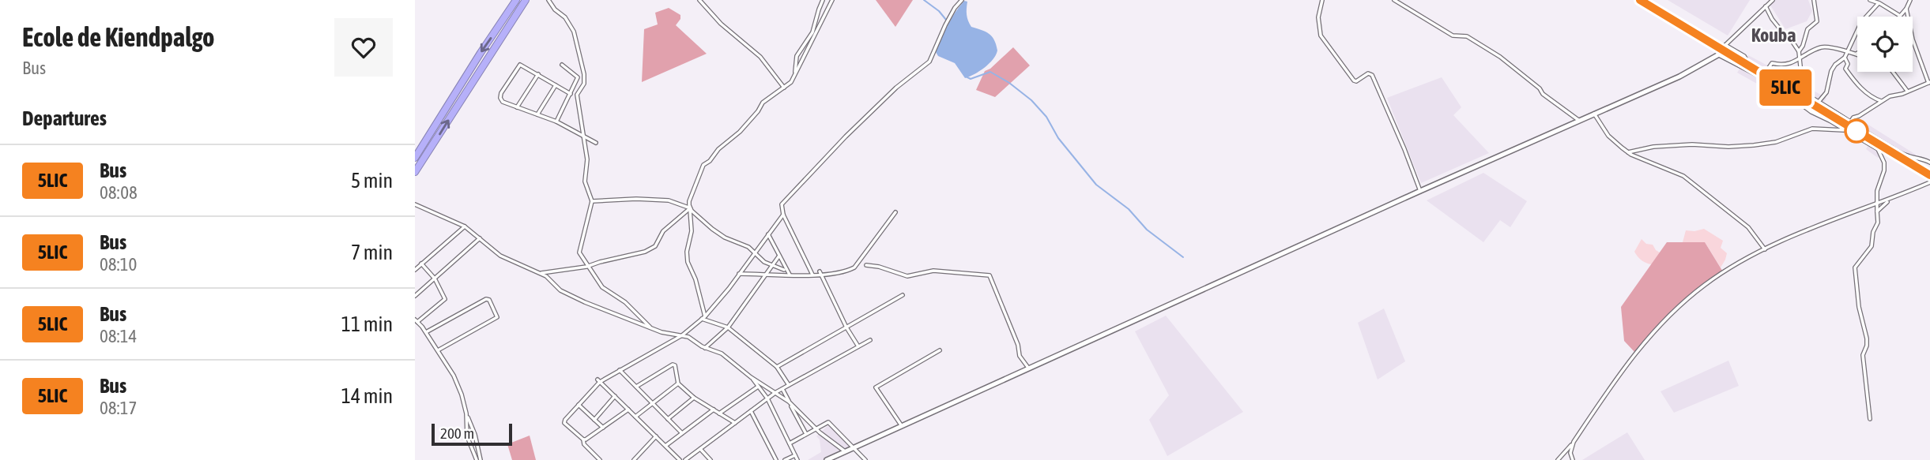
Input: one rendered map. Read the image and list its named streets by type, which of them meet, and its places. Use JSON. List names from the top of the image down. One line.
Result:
{"districts":["Kouba"],"lines":["bus line 5LIC"],"scale_bar":"200 m","page":{"heading":[["Ecole de Kiendpalgo","Bus"],"Departures"],"on_map":"5LIC","list":[{"mark":"5LIC","name":"Bus","note":"08:08","value":"5 min"},{"mark":"5LIC","name":"Bus","note":"08:10","value":"7 min"},{"mark":"5LIC","name":"Bus","note":"08:14","value":"11 min"},{"mark":"5LIC","name":"Bus","note":"08:17","value":"14 min"}],"scale":"200 m"}}
